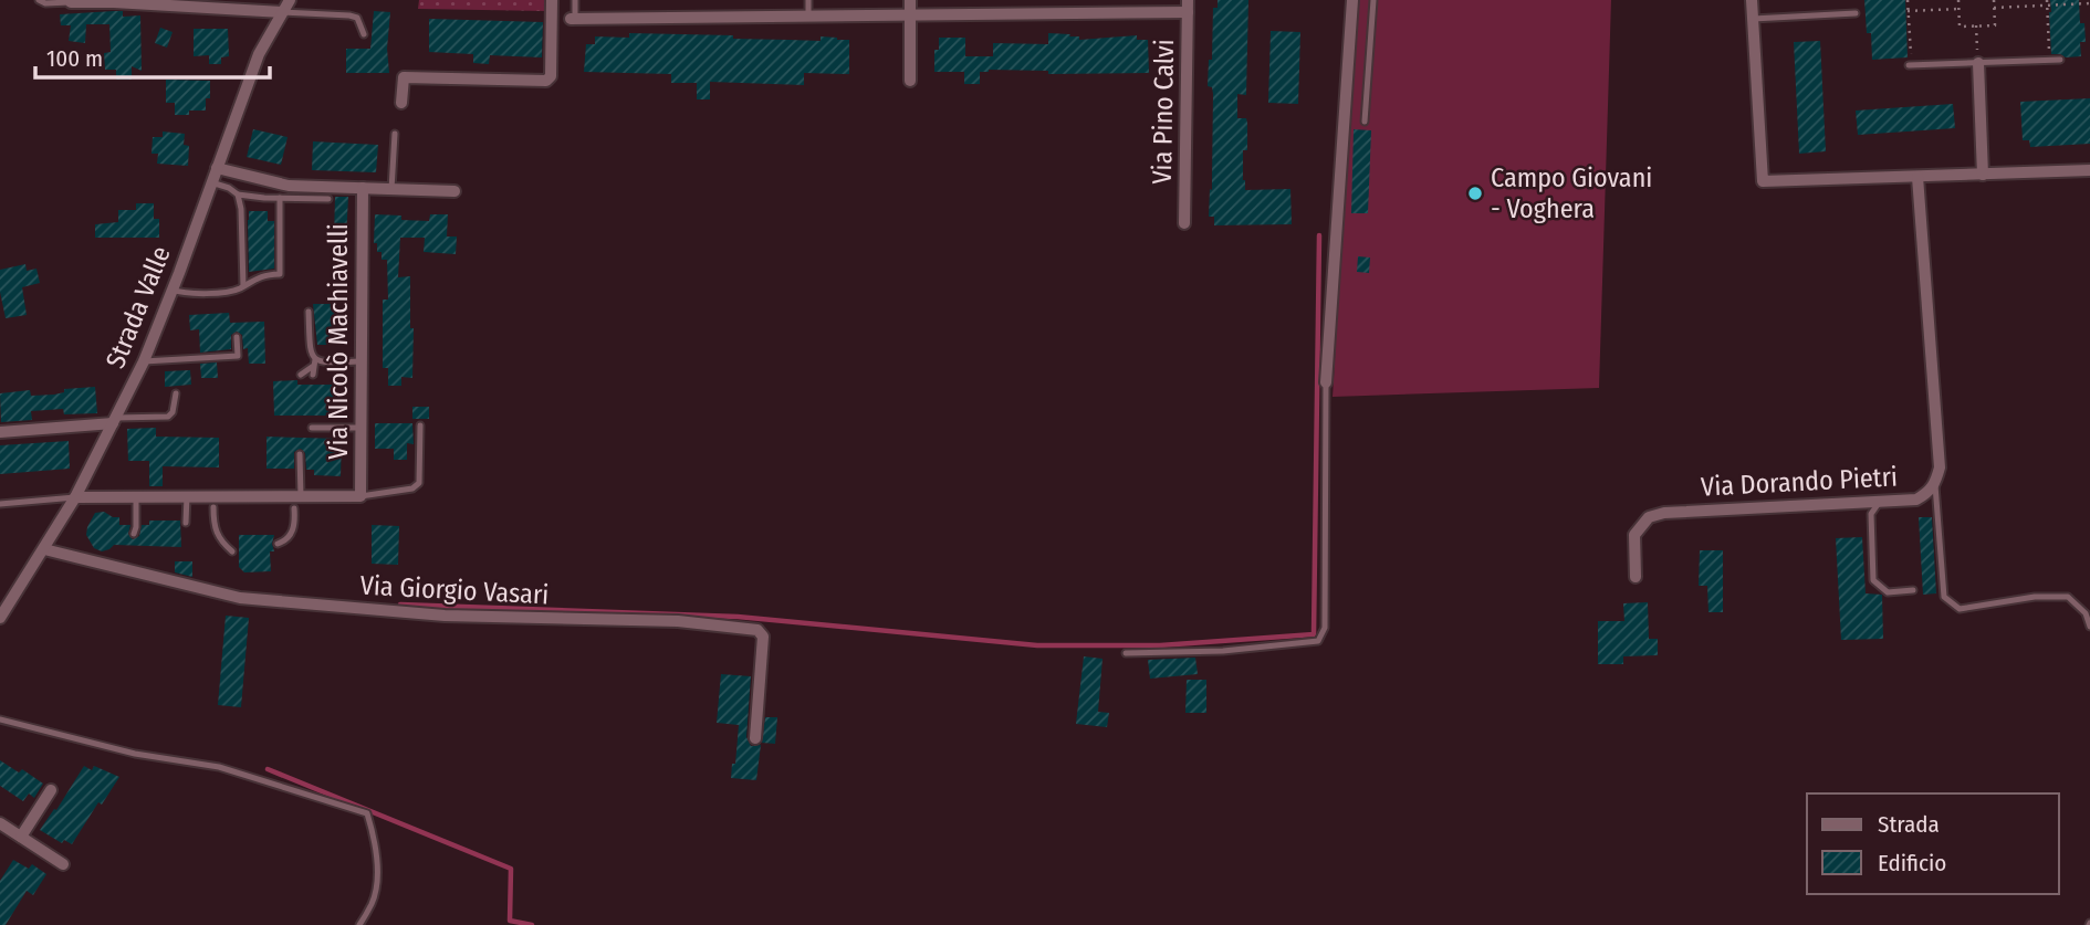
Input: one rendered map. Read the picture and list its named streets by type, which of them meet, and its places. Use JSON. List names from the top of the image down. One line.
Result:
{"streets":{"street":["Via Pino Calvi","Strada Valle","Via Nicolò Machiavelli","Via Dorando Pietri","Via Giorgio Vasari"]},"crossings":[["Strada Valle","Via Nicolò Machiavelli"],["Strada Valle","Via Giorgio Vasari"]],"places":["Campo Giovani - Voghera"],"legend":["Strada","Edificio"],"scale_bar":"100 m"}
